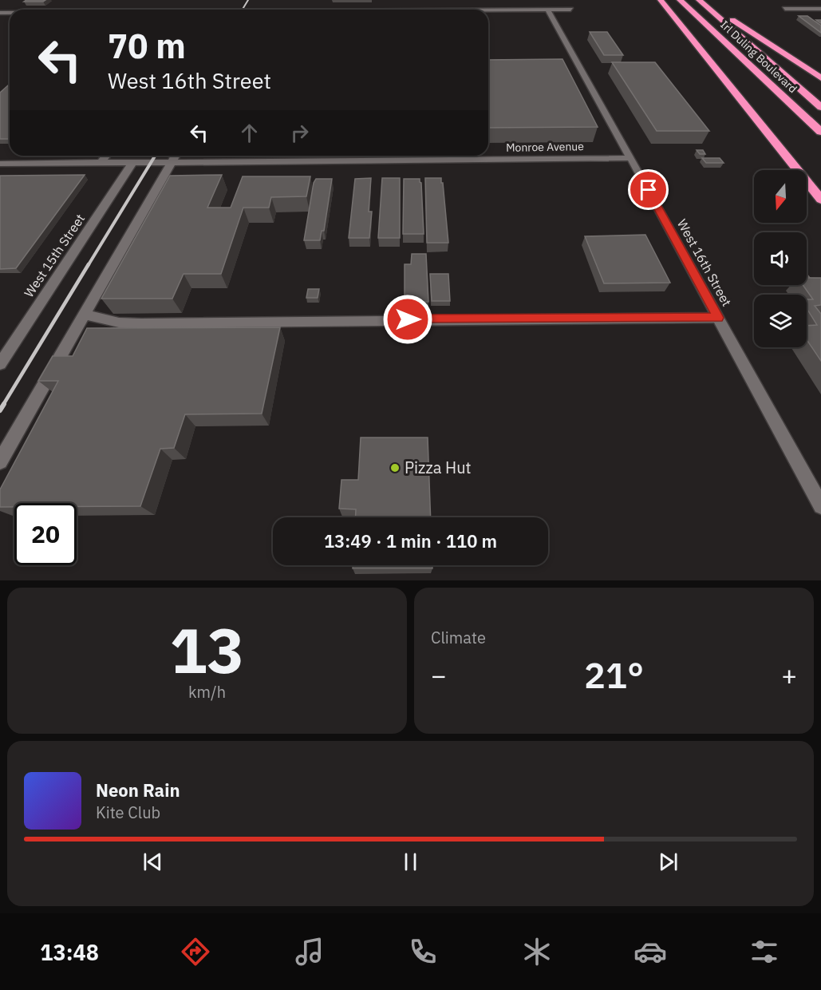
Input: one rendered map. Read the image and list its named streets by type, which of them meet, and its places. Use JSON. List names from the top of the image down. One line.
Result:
{"streets":{"highway":["Irl Duling Boulevard"],"street":["Monroe Avenue","West 15th Street","West 16th Street"]},"crossings":[["Monroe Avenue","West 15th Street"],["Monroe Avenue","West 16th Street"]],"places":["Pizza Hut"],"north":"bottom","page":{"turn":["70 m","West 16th Street"],"limit":"20","trip":"13:49 · 1 min · 110 m","tile":[["13","km/h"],"Climate"],"heat":["−","21°","+"],"song":["Neon Rain","Kite Club"],"tabs":"13:48"}}
